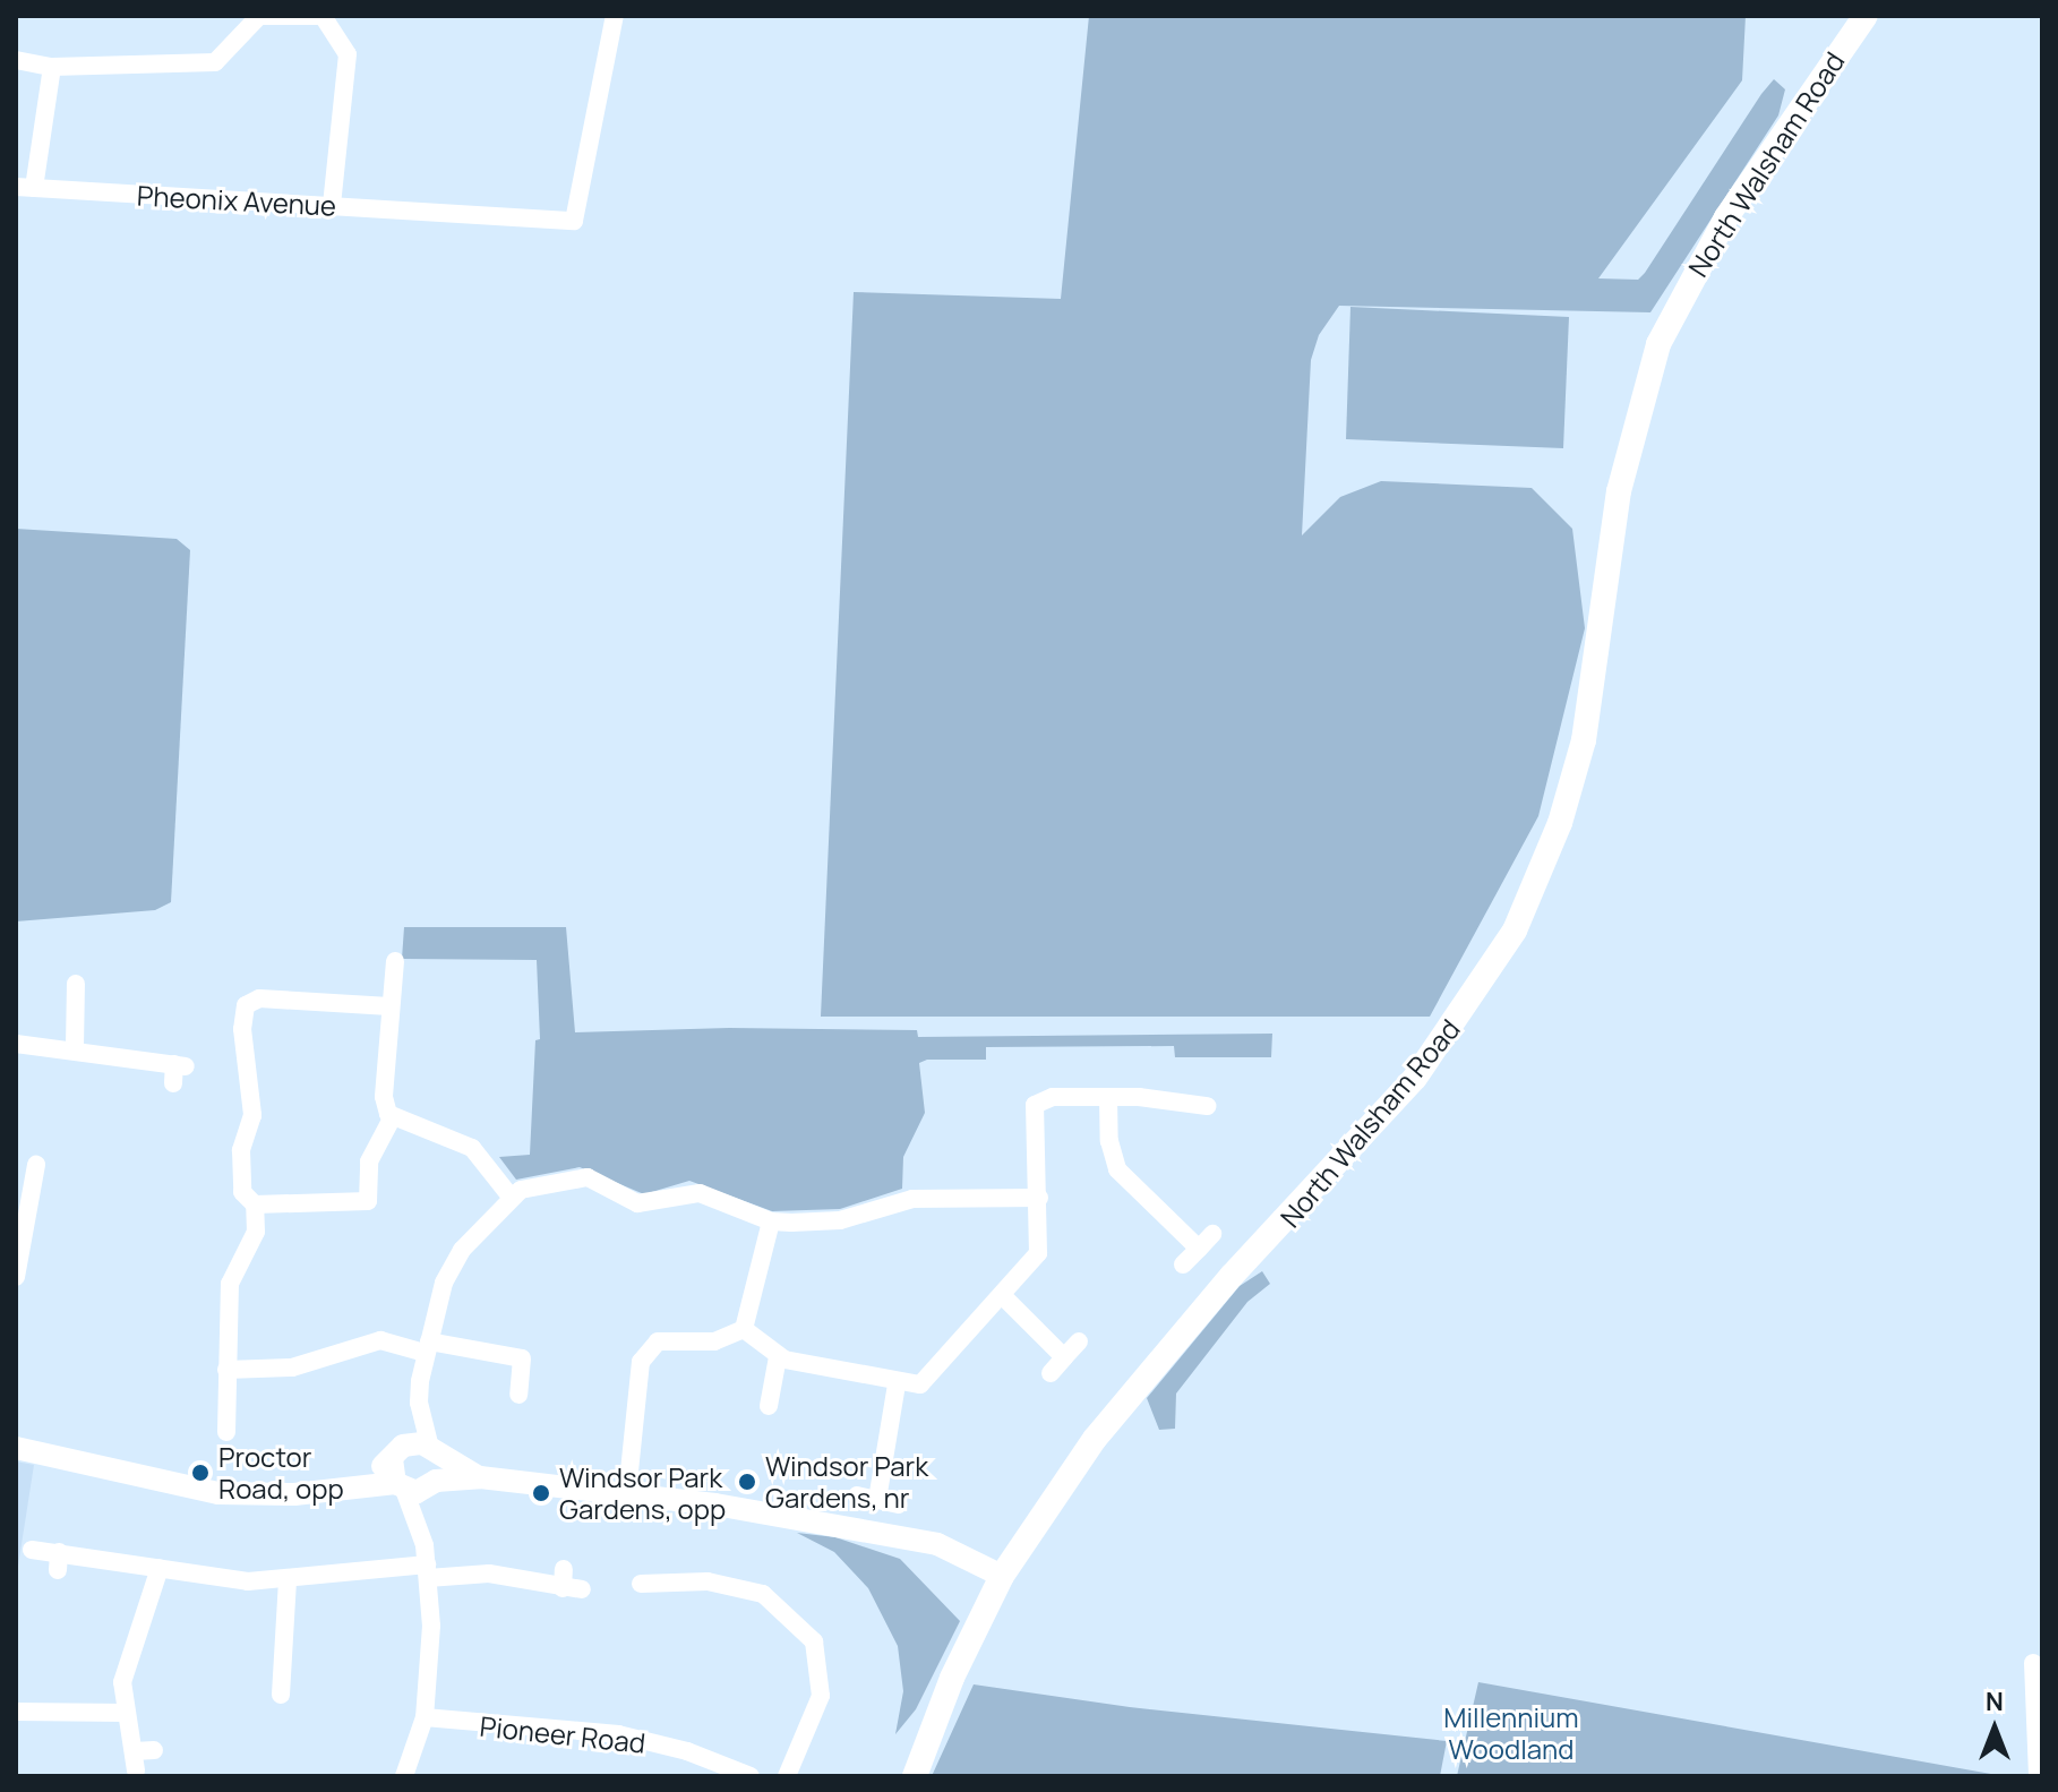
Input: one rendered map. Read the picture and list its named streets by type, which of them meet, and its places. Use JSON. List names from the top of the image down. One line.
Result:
{"streets":{"main road":["North Walsham Road"],"street":["Pheonix Avenue","Pioneer Road"]},"parks":["Millennium Woodland"],"places":["Proctor Road, opp","Windsor Park Gardens, nr","Windsor Park Gardens, opp"],"north":"top"}
